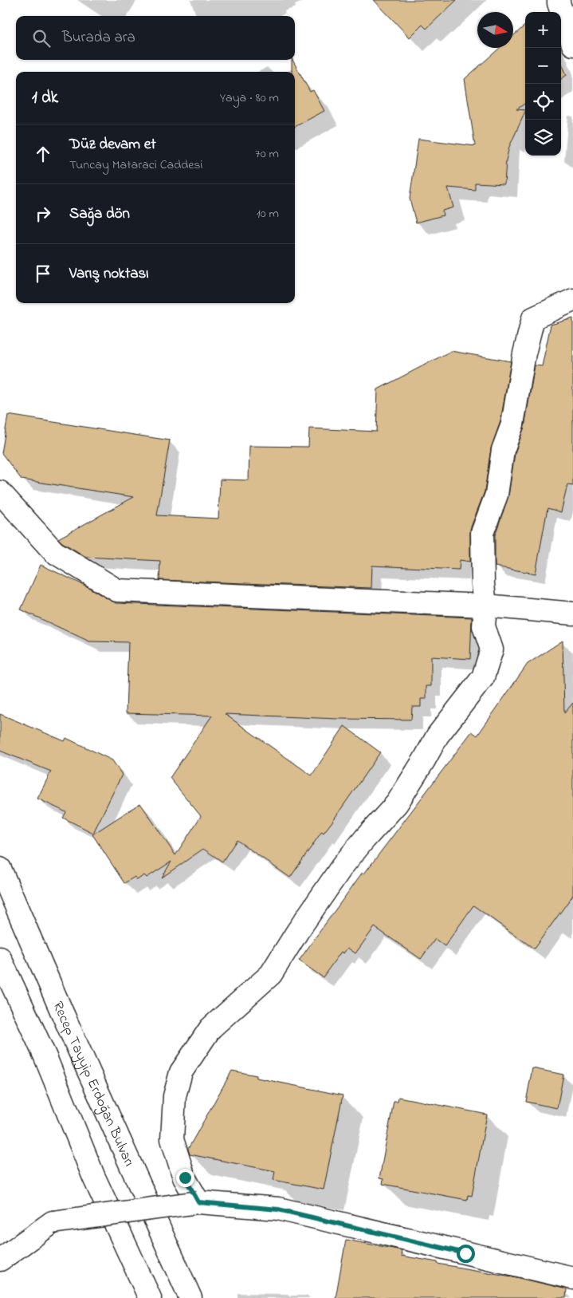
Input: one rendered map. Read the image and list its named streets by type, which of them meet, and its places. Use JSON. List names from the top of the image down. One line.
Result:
{"streets":{"street":["Recep Tayyip Erdoğan Bulvarı"]},"north":"right","page":{"map_buttons":["+","−"],"search":"Burada ara","heading":["1 dk","Yaya · 80 m"],"list":[["Düz devam et","Tuncay Mataraci Caddesi","70 m"],["Sağa dön","10 m"],"Varış noktası"]}}
